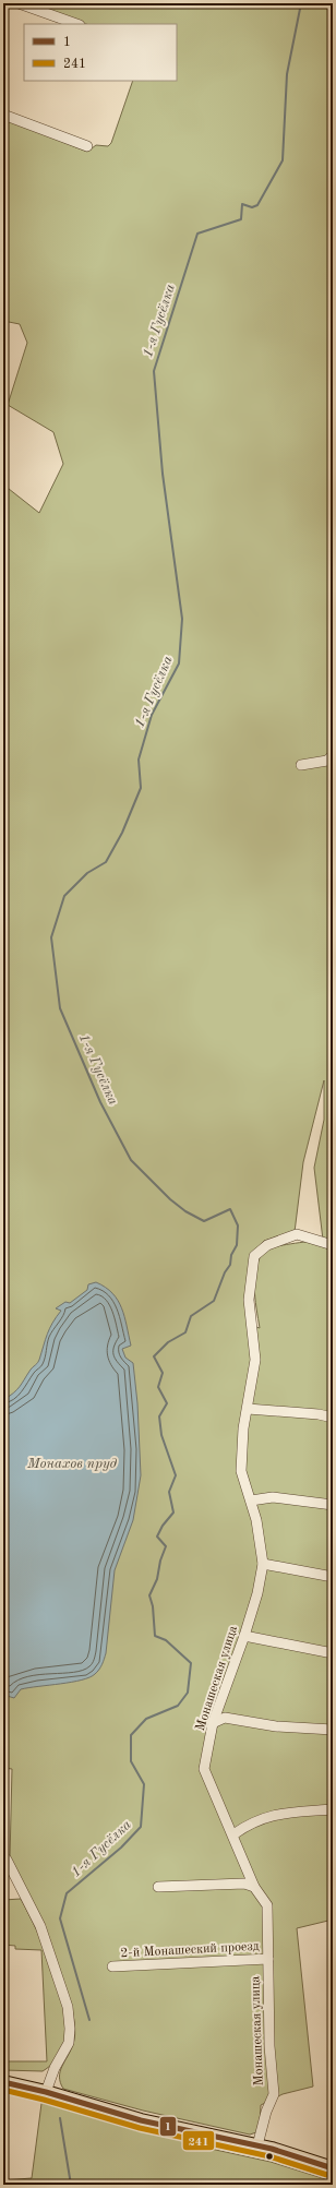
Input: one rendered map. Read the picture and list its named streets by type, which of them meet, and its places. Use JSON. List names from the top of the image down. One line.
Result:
{"streets":{"street":["Монашеская улица","2-й Монашеский проезд"]},"crossings":[["Монашеская улица","2-й Монашеский проезд"]],"water":["1-я Гусёлка","Монахов пруд"],"lines":["transit line 1","transit line 241"],"legend":["1","241"]}
